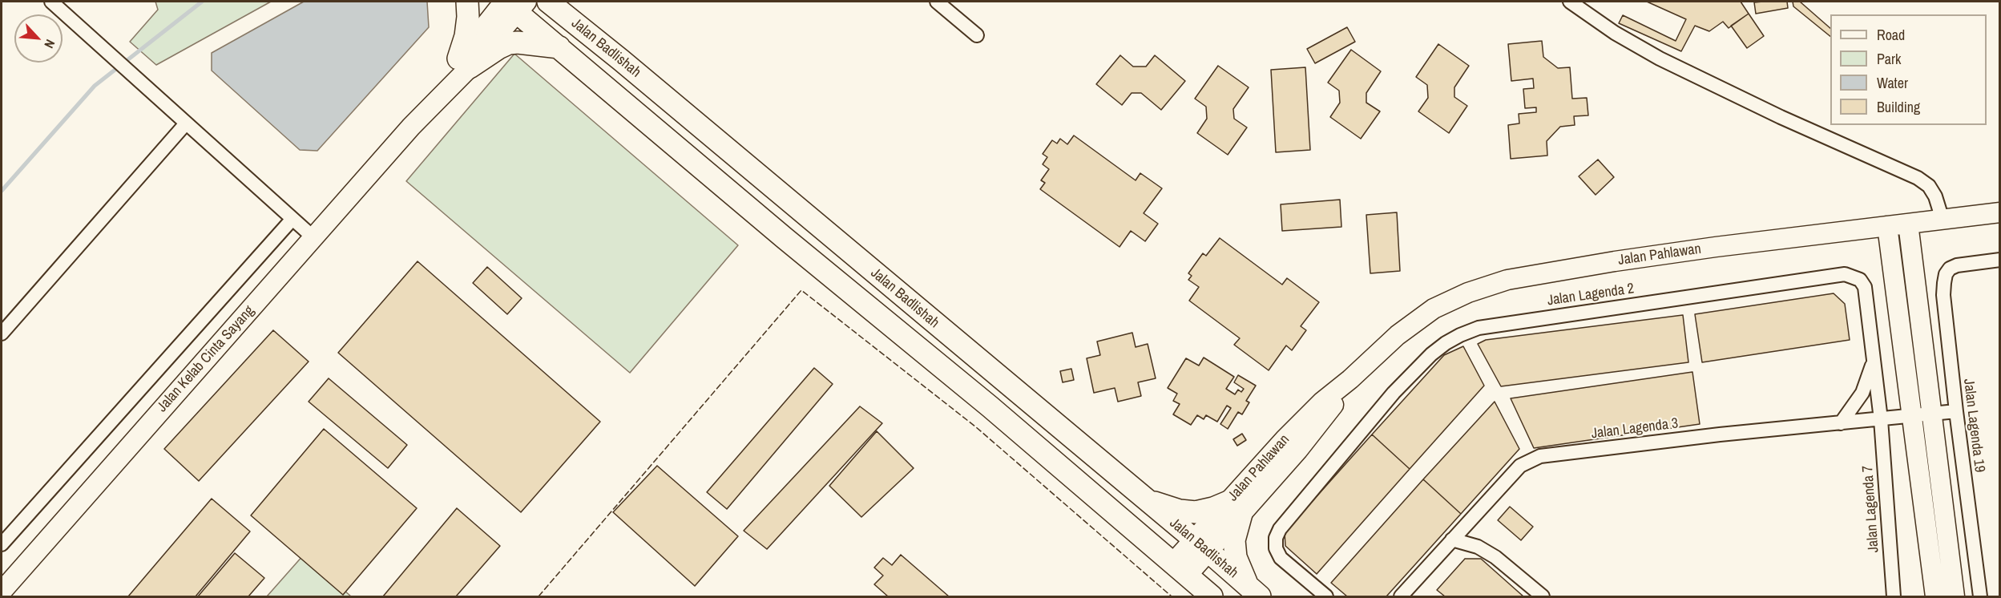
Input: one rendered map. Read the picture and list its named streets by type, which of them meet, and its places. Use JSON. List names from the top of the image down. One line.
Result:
{"streets":{"main road":["Jalan Badlishah"],"street":["Jalan Pahlawan","Jalan Lagenda 2","Jalan Kelab Cinta Sayang","Jalan Lagenda 19","Jalan Lagenda 3","Jalan Lagenda 7"]},"crossings":[["Jalan Badlishah","Jalan Pahlawan"],["Jalan Badlishah","Jalan Kelab Cinta Sayang"],["Jalan Lagenda 2","Jalan Lagenda 3"],["Jalan Lagenda 2","Jalan Lagenda 7"],["Jalan Lagenda 19","Jalan Lagenda 3"],["Jalan Lagenda 3","Jalan Lagenda 7"]],"legend":["Road","Park","Water","Building"],"north":"bottom right"}
